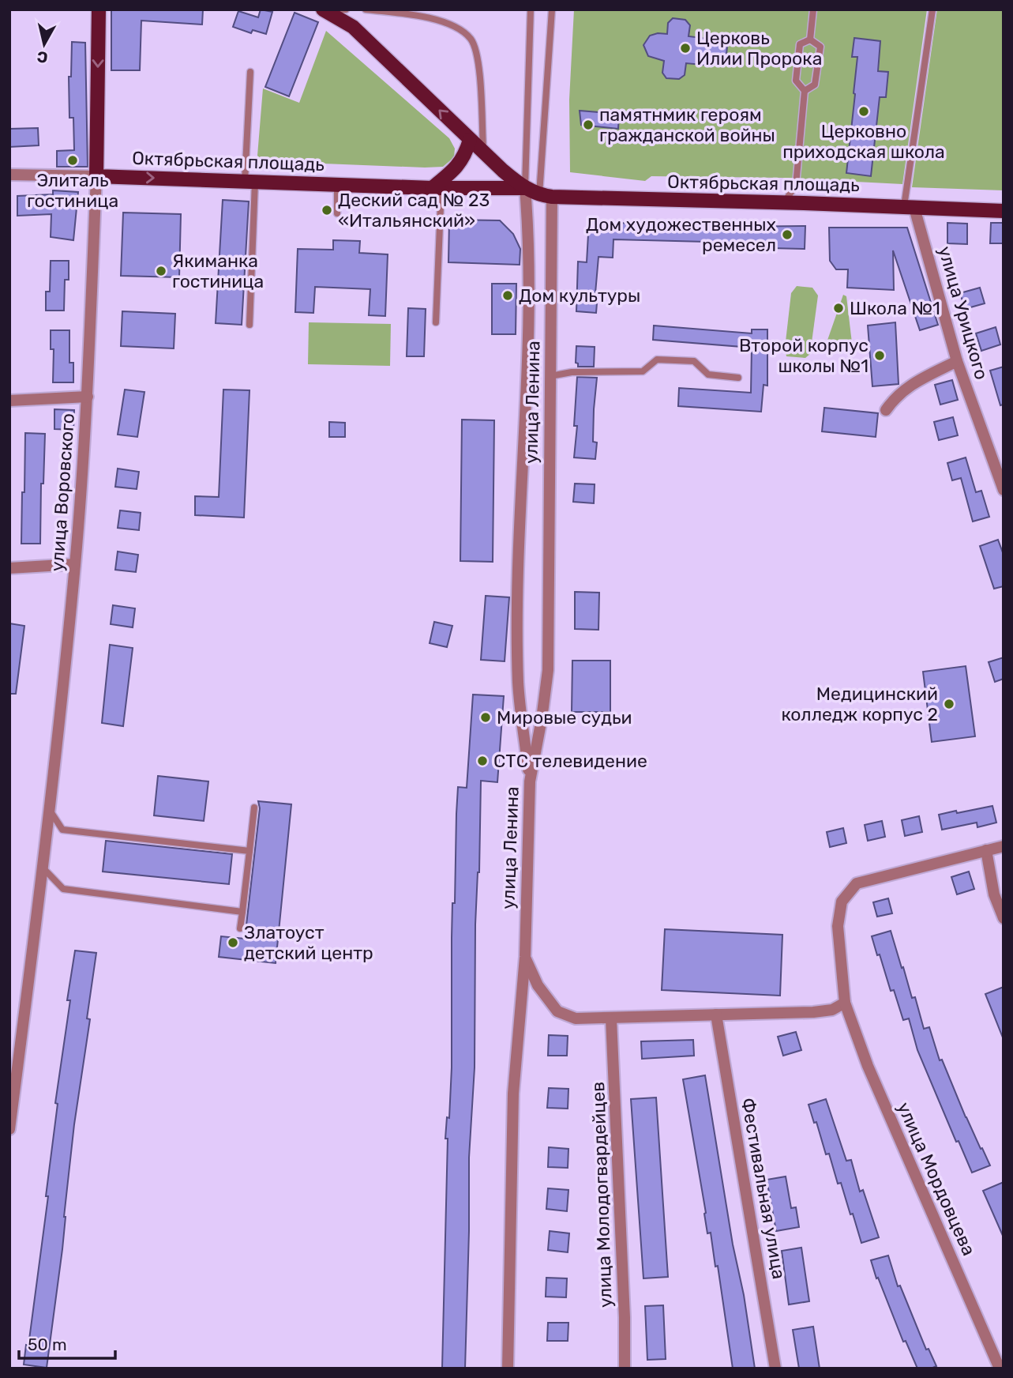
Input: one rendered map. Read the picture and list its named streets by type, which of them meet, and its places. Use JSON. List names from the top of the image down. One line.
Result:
{"streets":{"main road":["Октябрьская площадь"],"street":["улица Урицкого","улица Ленина","улица Воровского","улица Мордовцева","Фестивальная улица","улица Молодогвардейцев"]},"crossings":[["Октябрьская площадь","улица Урицкого"],["Октябрьская площадь","улица Ленина"],["Октябрьская площадь","улица Воровского"]],"places":["Церковь Илии Пророка","Церковно приходская школа","памятнмик героям гражданской войны","Элиталь гостиница","Деский сад № 23 «Итальянский»","Дом художественных ремесел","Якиманка гостиница","Дом культуры","Школа №1","Второй корпус школы №1","Медицинский колледж корпус 2","Мировые судьи","СТС телевидение","Златоуст детский центр"],"scale_bar":"50 m","north":"bottom"}
